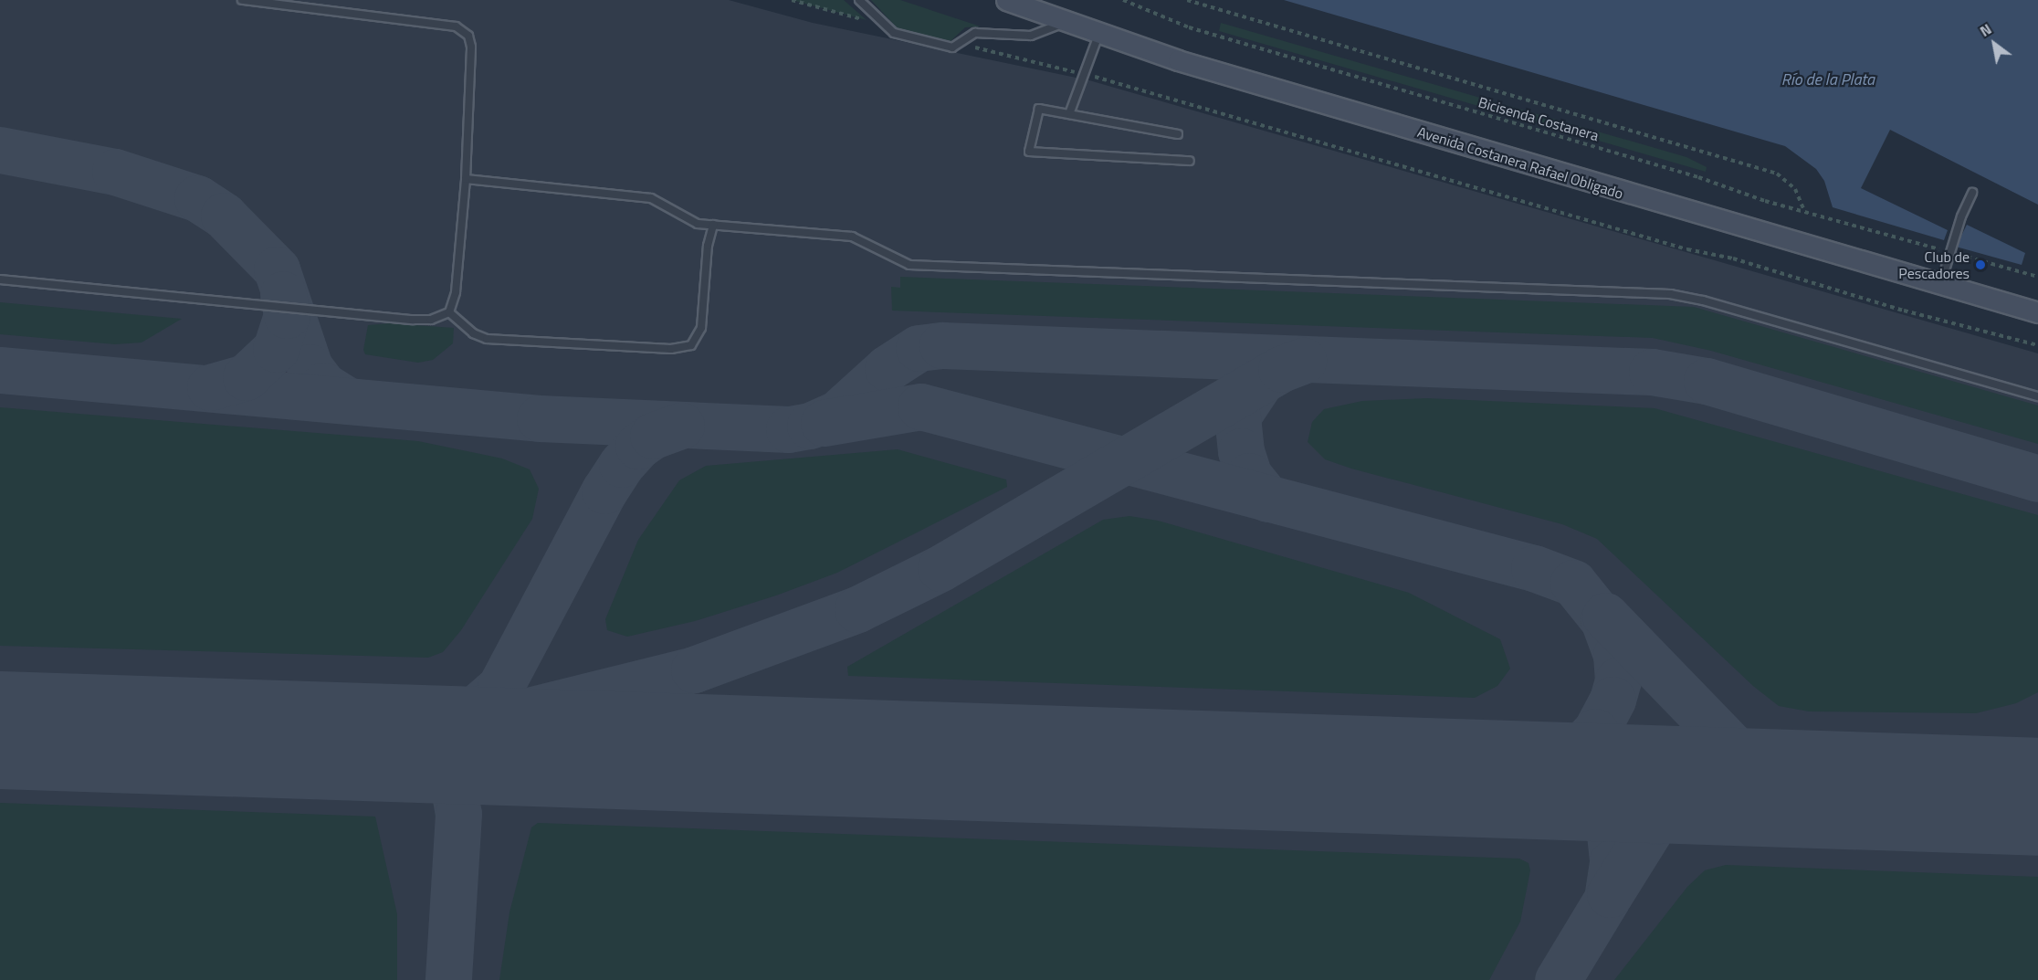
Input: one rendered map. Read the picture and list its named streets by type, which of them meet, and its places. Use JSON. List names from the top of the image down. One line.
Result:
{"streets":{"main road":["Avenida Costanera Rafael Obligado"],"path":["Bicisenda Costanera"]},"water":["Río de la Plata"],"places":["Club de Pescadores"],"north":"top left"}
